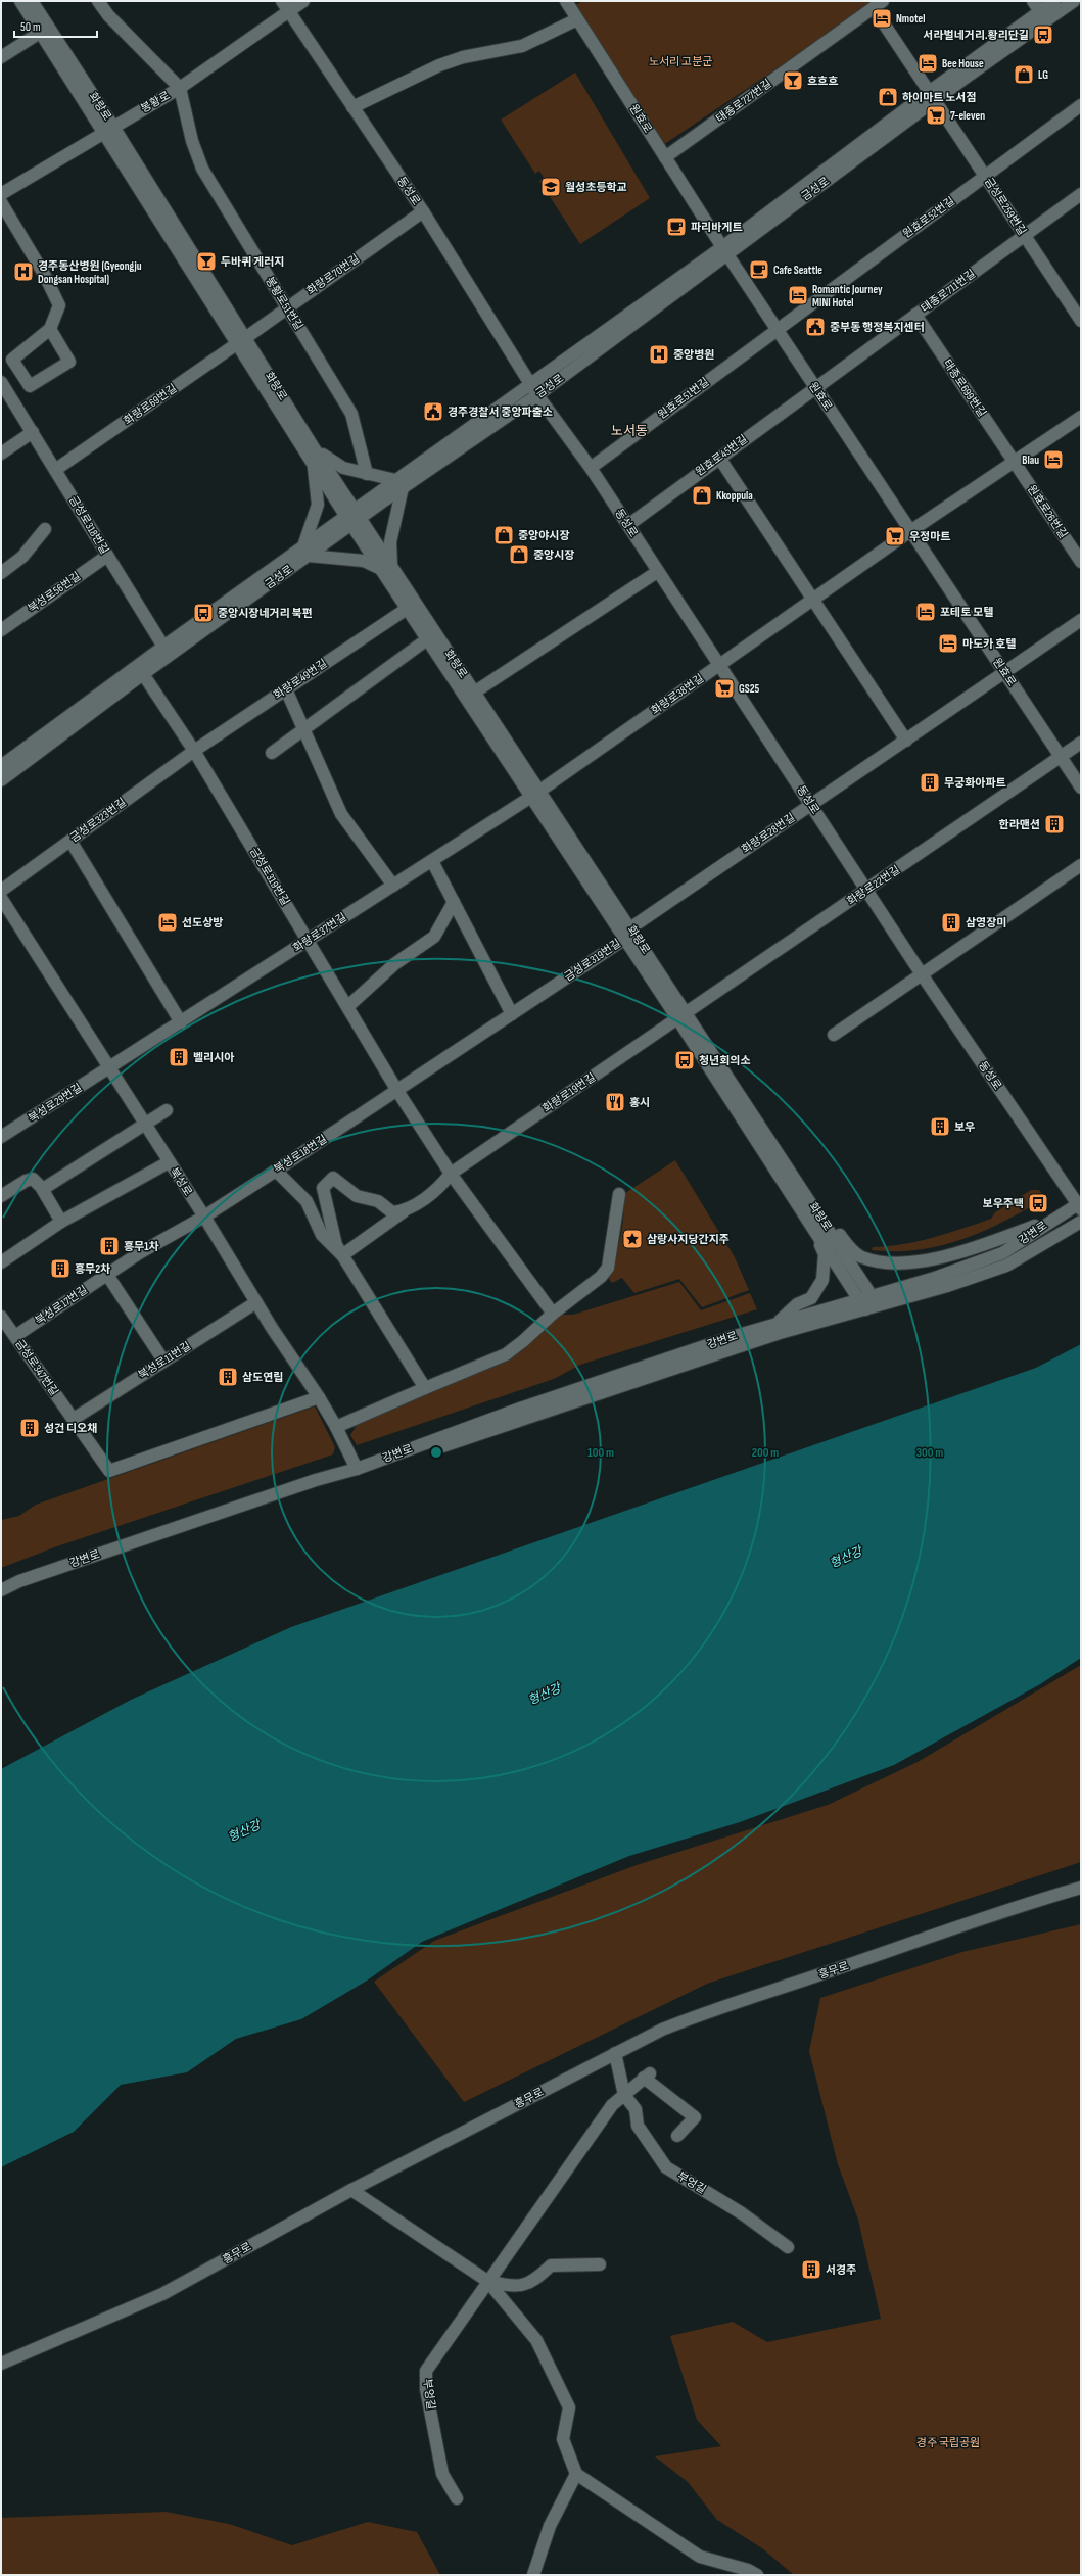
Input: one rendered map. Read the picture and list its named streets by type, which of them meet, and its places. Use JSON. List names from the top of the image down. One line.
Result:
{"streets":{"street":["태종로727번길","봉황로","화랑로","원효로","금성로","동성로","금성로259번길","원효로52번길","화랑로70번길","태종로711번길","봉황로51번길","태종로699번길","원효로51번길","화랑로69번길","원효로45번길","원효로26번길","금성로318번길","북성로56번길","화랑로49번길","화랑로38번길","금성로323번길","화랑로28번길","금성로319번길","화랑로22번길","화랑로37번길","화랑로19번길","북성로29번길","북성로18번길","북성로","강변로","북성로17번길","북성로11번길","금성로347번길","흥무로","부엉길"]},"crossings":[["태종로727번길","원효로"],["봉황로","화랑로"],["봉황로","동성로"],["봉황로","봉황로51번길"],["화랑로","금성로"],["화랑로","화랑로70번길"],["화랑로","화랑로69번길"],["화랑로","화랑로49번길"],["화랑로","화랑로38번길"],["화랑로","화랑로28번길"],["화랑로","금성로319번길"],["화랑로","화랑로22번길"],["화랑로","화랑로37번길"],["화랑로","화랑로19번길"],["화랑로","강변로"],["원효로","금성로"],["원효로","원효로52번길"],["원효로","태종로711번길"],["원효로","원효로51번길"],["원효로","원효로45번길"],["원효로","화랑로38번길"],["원효로","화랑로28번길"],["원효로","화랑로22번길"],["금성로","동성로"],["금성로","금성로259번길"],["금성로","금성로318번길"],["금성로","금성로319번길"],["동성로","화랑로70번길"],["동성로","원효로51번길"],["동성로","원효로45번길"],["동성로","화랑로38번길"],["동성로","화랑로28번길"],["동성로","화랑로22번길"],["동성로","강변로"],["금성로259번길","원효로52번길"],["금성로259번길","태종로711번길"],["원효로52번길","원효로51번길"],["화랑로70번길","봉황로51번길"],["화랑로70번길","화랑로69번길"],["태종로711번길","태종로699번길"],["태종로711번길","원효로45번길"],["태종로699번길","원효로26번길"],["화랑로69번길","금성로318번길"],["금성로318번길","북성로56번길"],["화랑로49번길","금성로323번길"],["화랑로49번길","금성로319번길"],["화랑로38번길","화랑로37번길"],["금성로323번길","금성로319번길"],["금성로319번길","화랑로37번길"],["금성로319번길","화랑로19번길"],["금성로319번길","북성로18번길"],["화랑로22번길","화랑로19번길"],["화랑로37번길","북성로29번길"],["화랑로37번길","북성로"],["북성로29번길","북성로"],["북성로18번길","북성로"],["북성로18번길","북성로17번길"],["북성로","강변로"],["북성로","북성로17번길"],["북성로","북성로11번길"],["북성로","금성로347번길"],["북성로17번길","금성로347번길"],["북성로11번길","금성로347번길"]],"districts":["노서동"],"water":["형산강"],"parks":["노서리 고분군","경주 국립공원"],"places":{"hotel":["Nmotel","Bee House","Romantic Journey MINI Hotel","Blau","포테토 모텔","마도카 호텔","선도상방"],"bus stop":["서라벌네거리.황리단길","중앙시장네거리 북편","청년회의소","보우주택"],"shop":["LG","하이마트 노서점","Kkoppula","중앙야시장","중앙시장"],"bar":["흐흐흐","두바퀴 게러지"],"supermarket":["7-eleven","우정마트","GS25"],"school or university":["월성초등학교"],"cafe":["파리바게트","Cafe Seattle"],"hospital":["경주동산병원 (Gyeongju Dongsan Hospital)","중앙병원"],"public building":["중부동 행정복지센터","경주경찰서 중앙파출소"],"building":["무궁화아파트","한라맨션","삼영장미","벨리시아","보우","흥무1차","흥무2차","삼도연립","성건 디오채","서경주"],"restaurant":["홍시"],"place":["삼랑사지당간지주"]},"scale_bar":"50 m","rings":["100 m","200 m","300 m"]}
